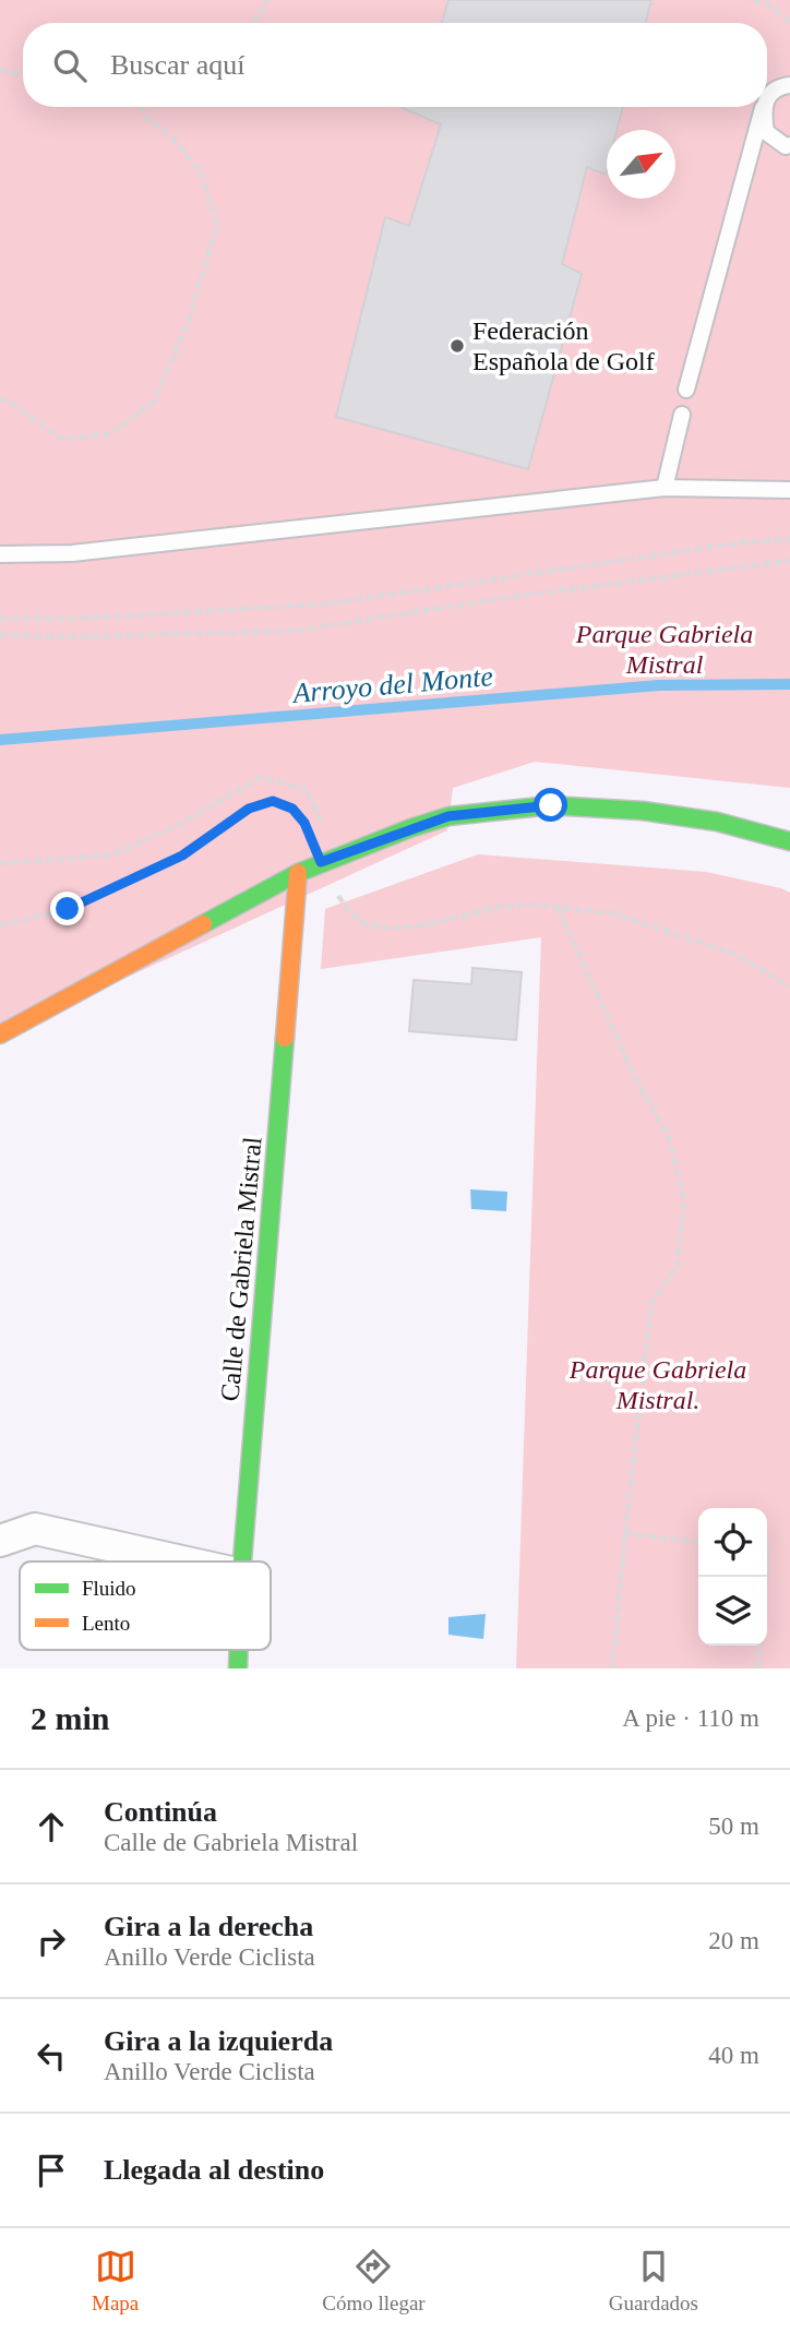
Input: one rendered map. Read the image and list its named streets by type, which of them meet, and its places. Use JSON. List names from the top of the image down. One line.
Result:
{"streets":{"street":["Calle de Gabriela Mistral"]},"water":["Arroyo del Monte"],"parks":["Parque Gabriela Mistral","Parque Gabriela Mistral."],"places":["Federación Española de Golf"],"legend":["Fluido","Lento"],"north":"top right","page":{"search":"Buscar aquí","heading":["2 min","A pie · 110 m"],"list":[["Continúa","Calle de Gabriela Mistral","50 m"],["Gira a la derecha","Anillo Verde Ciclista","20 m"],["Gira a la izquierda","Anillo Verde Ciclista","40 m"],"Llegada al destino"],"nav":["Mapa","Cómo llegar","Guardados"]}}
